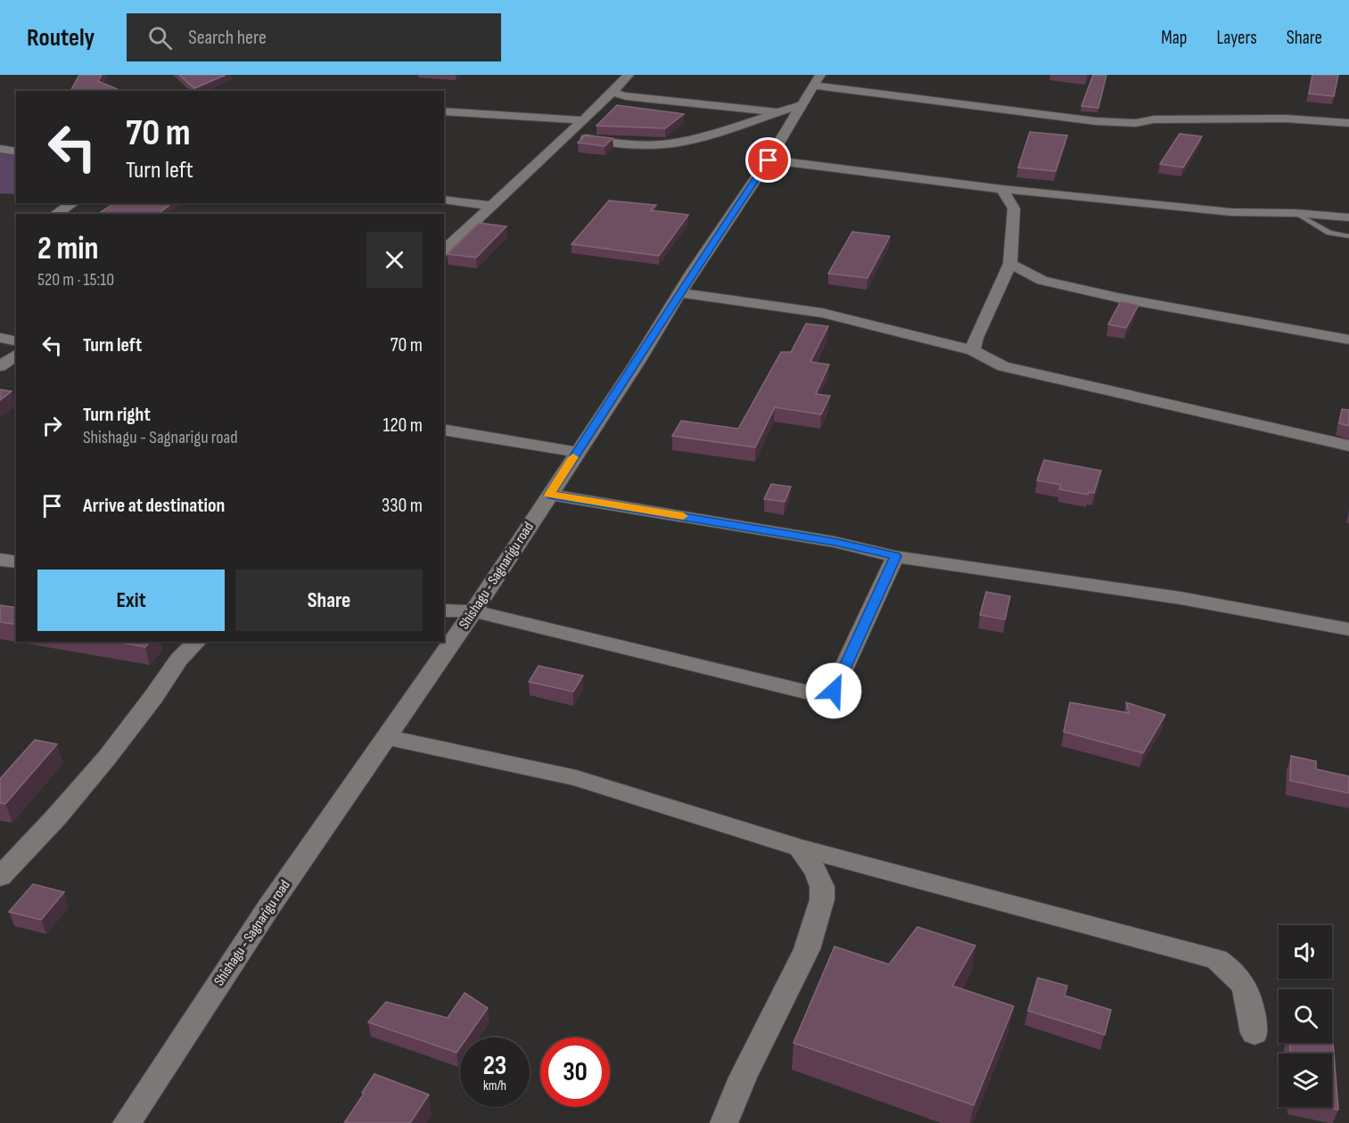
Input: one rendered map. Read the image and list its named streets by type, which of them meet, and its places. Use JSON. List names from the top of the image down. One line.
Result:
{"streets":{"street":["Shishagu - Sagnarigu road"]},"page":{"header":"Routely","search":"Search here","nav":["Map","Layers","Share"],"turn":["70 m","Turn left"],"heading":["2 min","520 m · 15:10"],"list":[{"name":"Turn left","value":"70 m"},{"name":"Turn right","note":"Shishagu - Sagnarigu road","value":"120 m"},{"name":"Arrive at destination","value":"330 m"}],"buttons":["Exit","Share"],"speed":"23 km/h","limit":"30"}}
